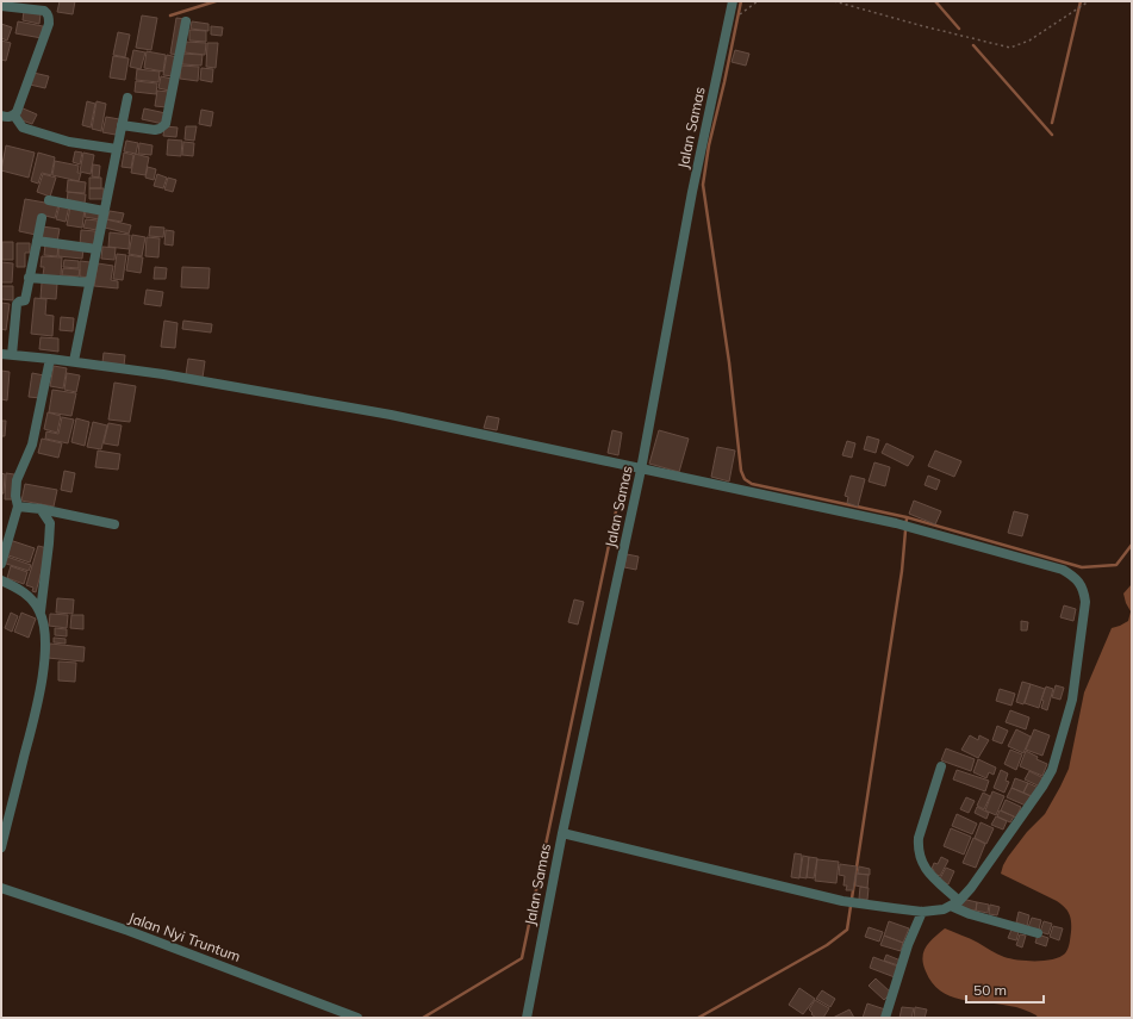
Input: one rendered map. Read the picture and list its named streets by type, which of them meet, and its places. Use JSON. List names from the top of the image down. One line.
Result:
{"streets":{"street":["Jalan Samas","Jalan Nyi Truntum"]},"scale_bar":"50 m"}
